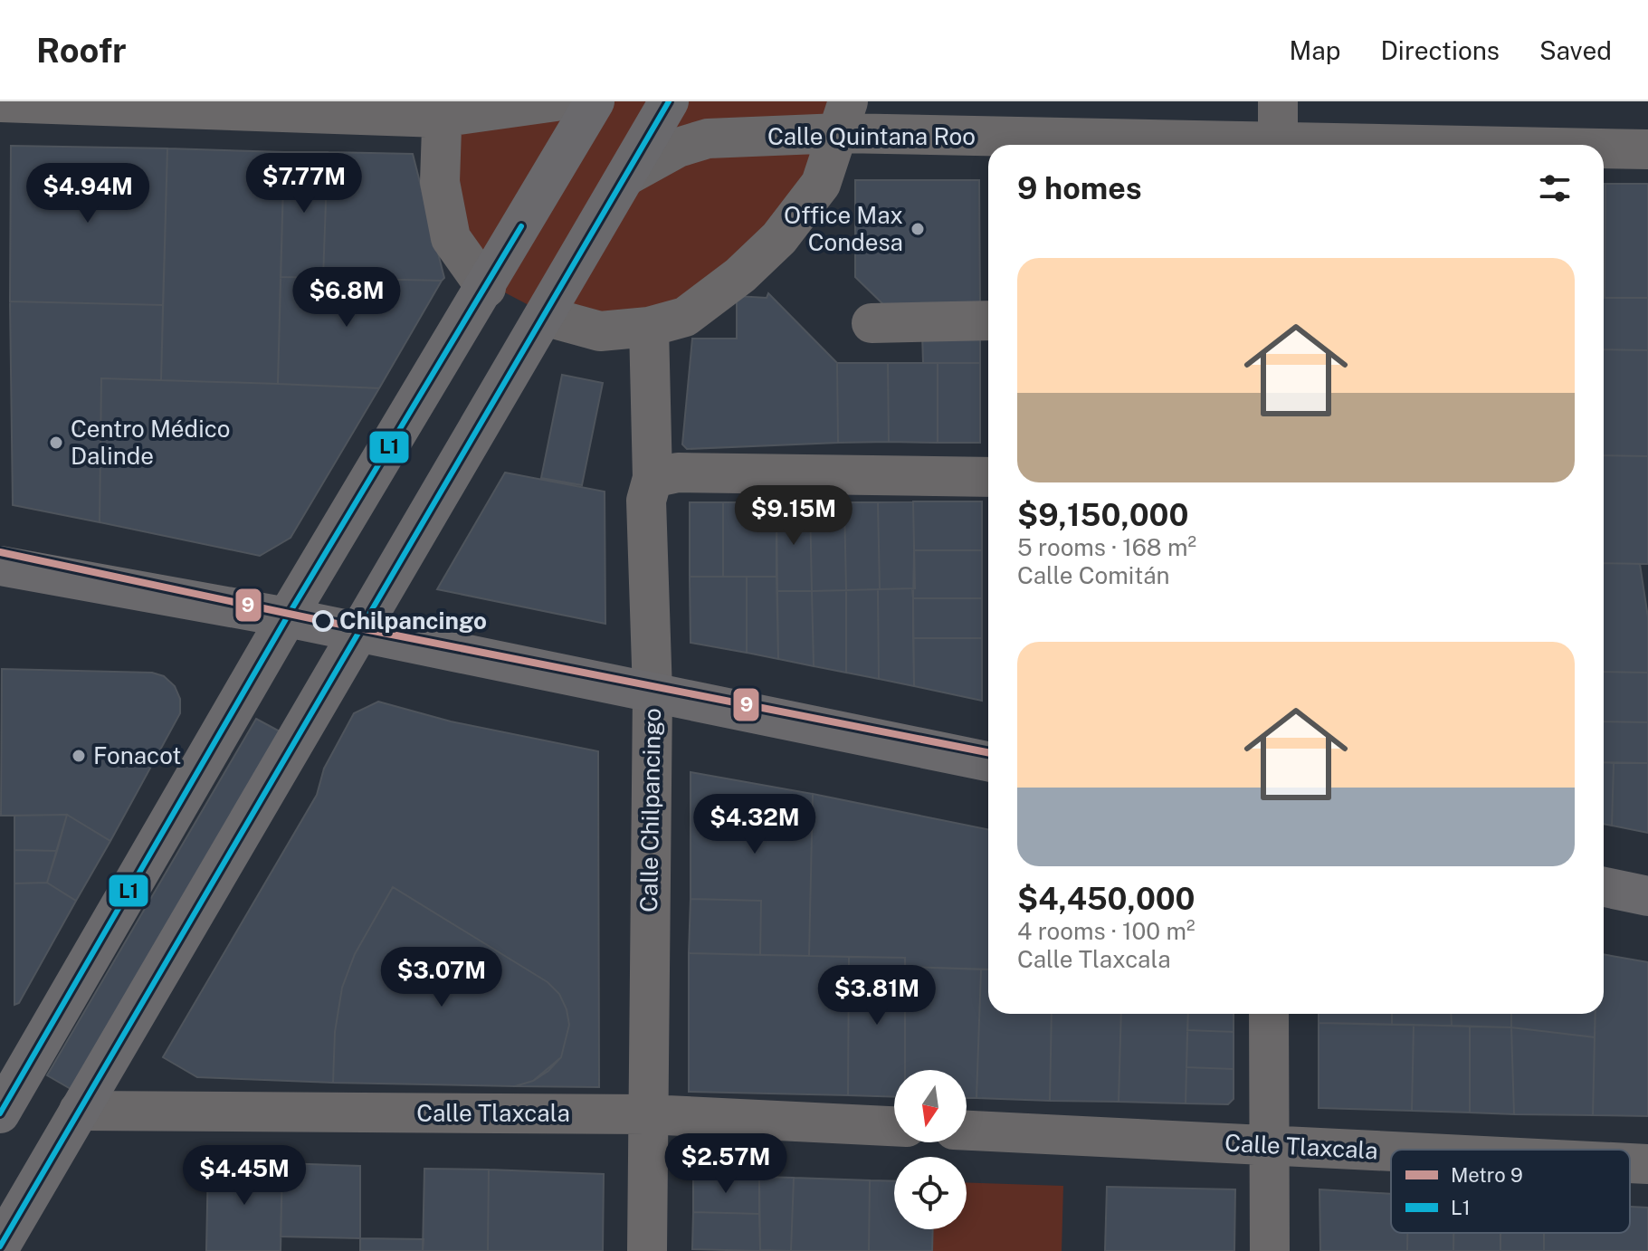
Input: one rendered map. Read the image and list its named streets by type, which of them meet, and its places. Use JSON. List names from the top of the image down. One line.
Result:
{"streets":{"street":["Calle Quintana Roo","Calle Chilpancingo","Calle Tlaxcala"]},"crossings":[["Calle Chilpancingo","Calle Tlaxcala"]],"places":["Office Max Condesa","Centro Médico Dalinde","Chilpancingo","Fonacot"],"lines":["transit line L1","metro line 9"],"legend":["Metro 9","L1"],"north":"bottom","page":{"header":"Roofr","nav":["Map","Directions","Saved"],"heading":"9 homes","price":["$7.77M","$4.94M","$6.8M","$9.15M","$4.32M","$3.07M","$3.81M","$2.57M","$4.45M"],"list":[{"name":"$9,150,000","note":"5 rooms · 168 m² · Calle Comitán"},{"name":"$4,450,000","note":"4 rooms · 100 m² · Calle Tlaxcala"}]}}
